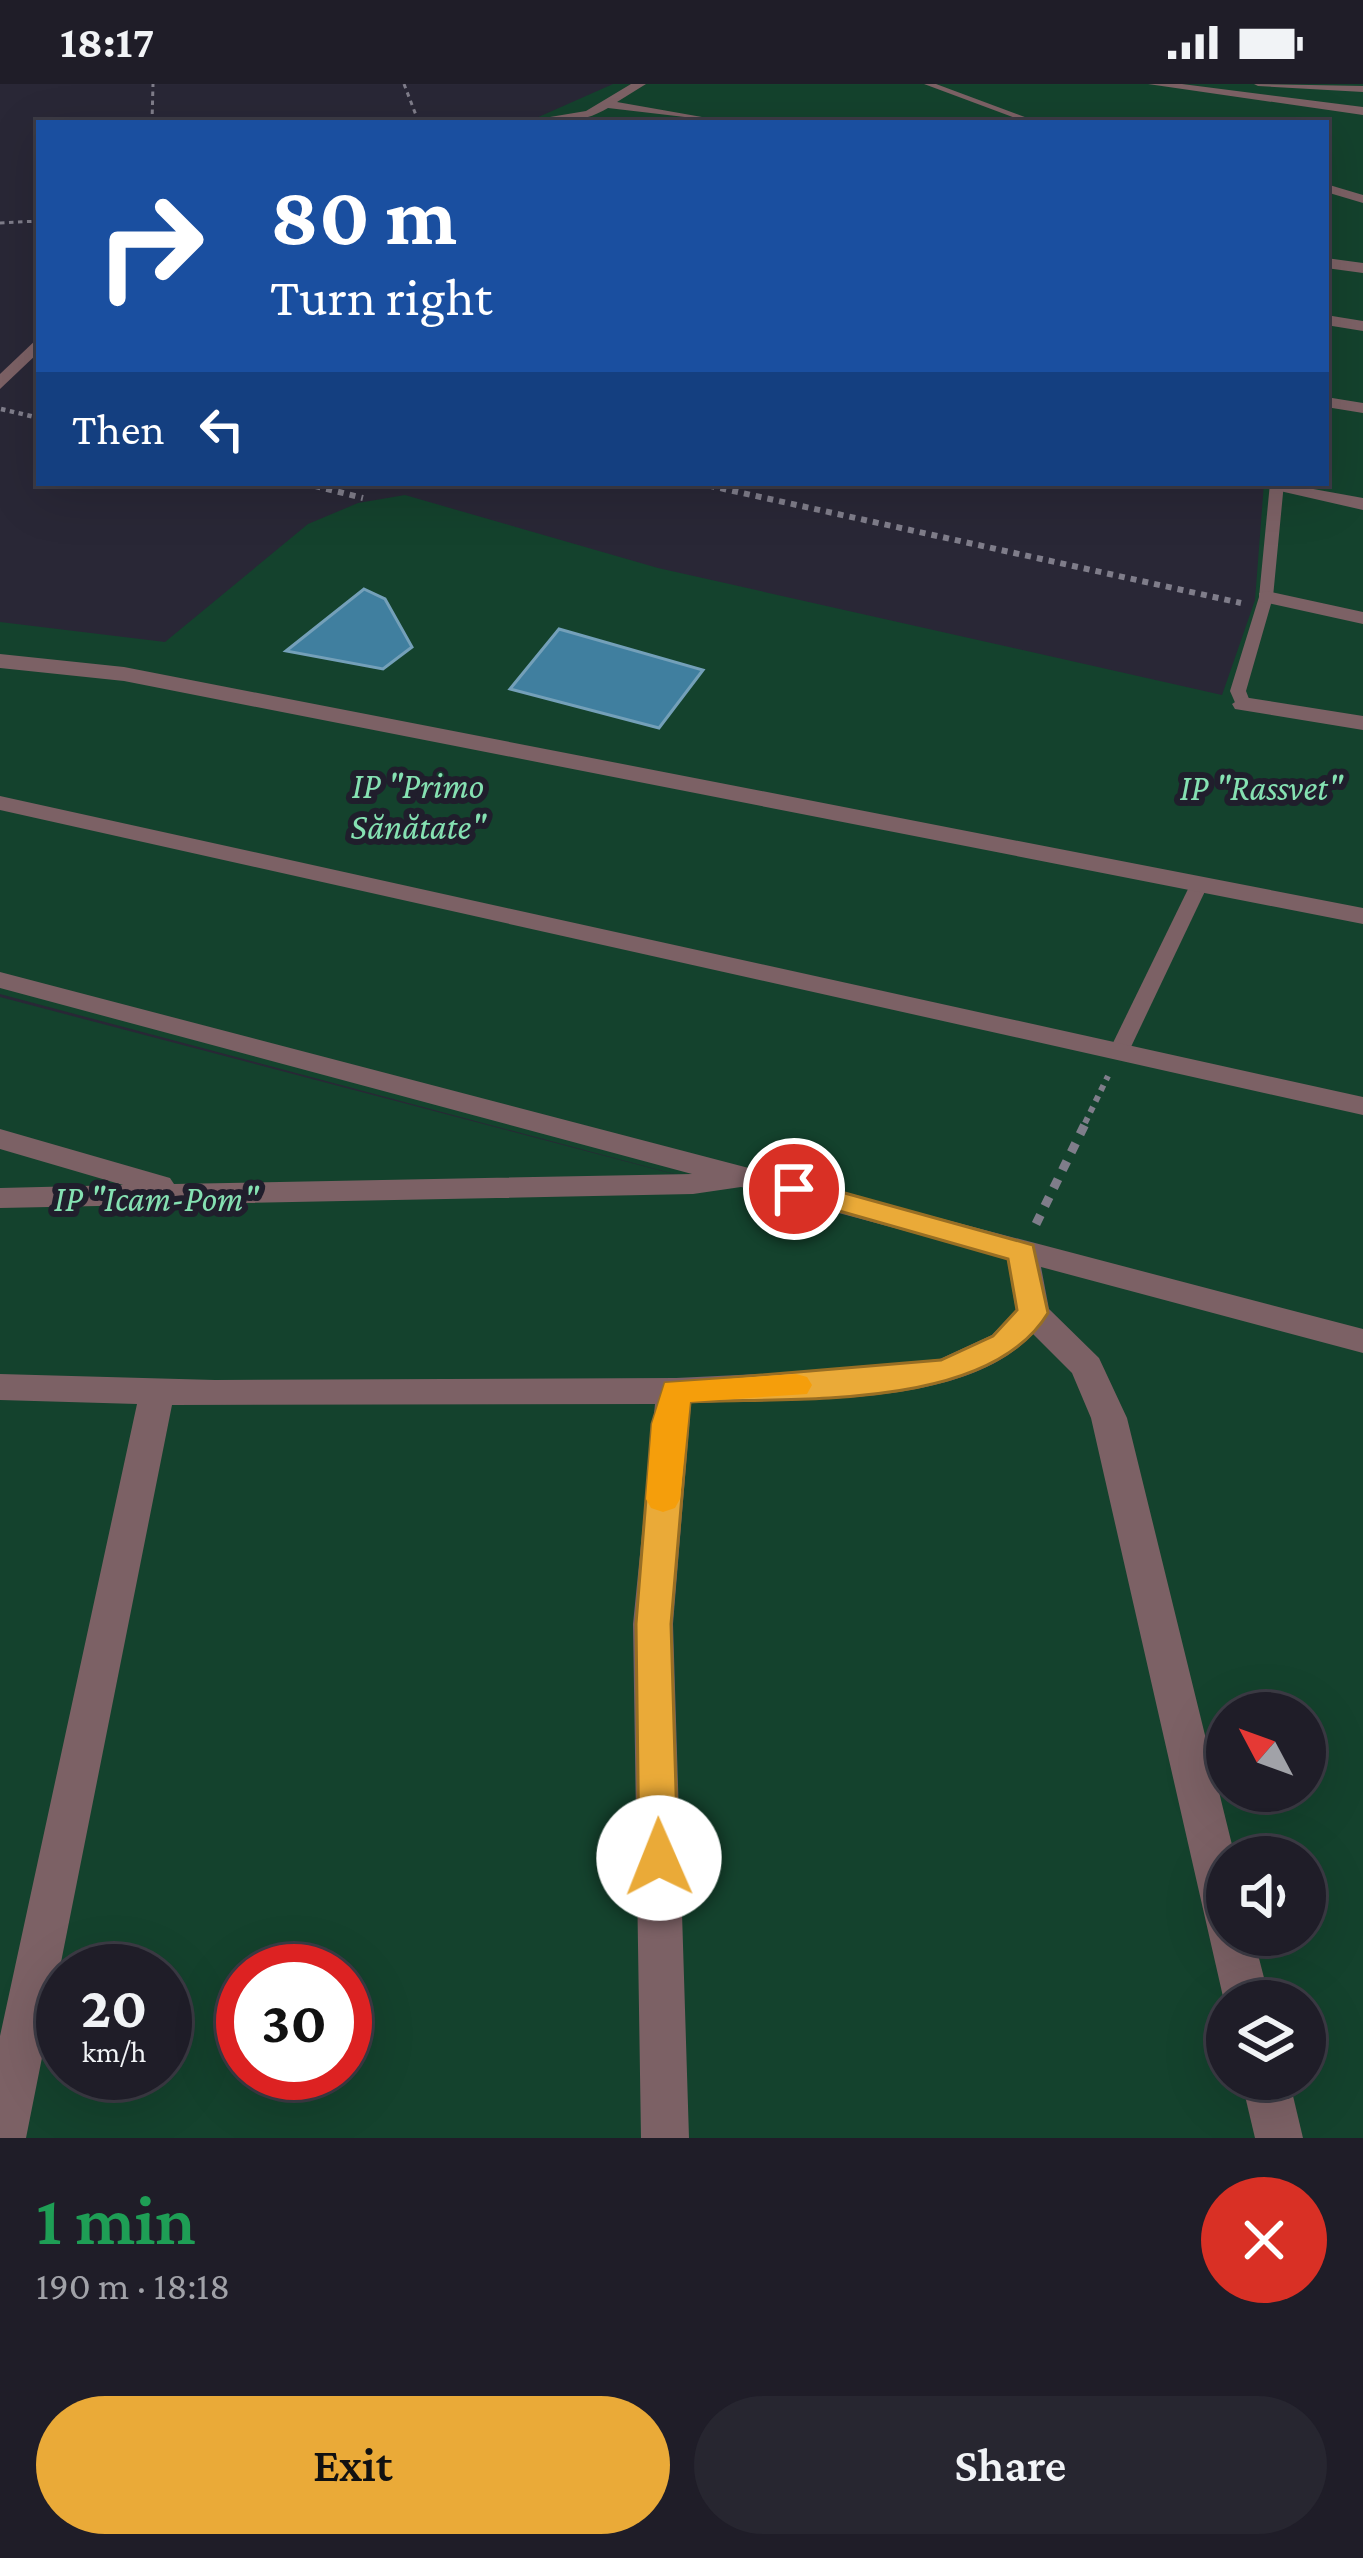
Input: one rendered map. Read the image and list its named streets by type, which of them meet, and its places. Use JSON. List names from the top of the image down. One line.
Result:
{"parks":["IP \"Primo Sănătate\"","IP \"Rassvet\"","IP \"Icam-Pom\""],"north":"top left","page":{"status":"18:17","turn":["80 m","Turn right"],"then":"Then","speed":"20 km/h","limit":"30","heading":["1 min","190 m · 18:18"],"buttons":["Exit","Share"]}}
